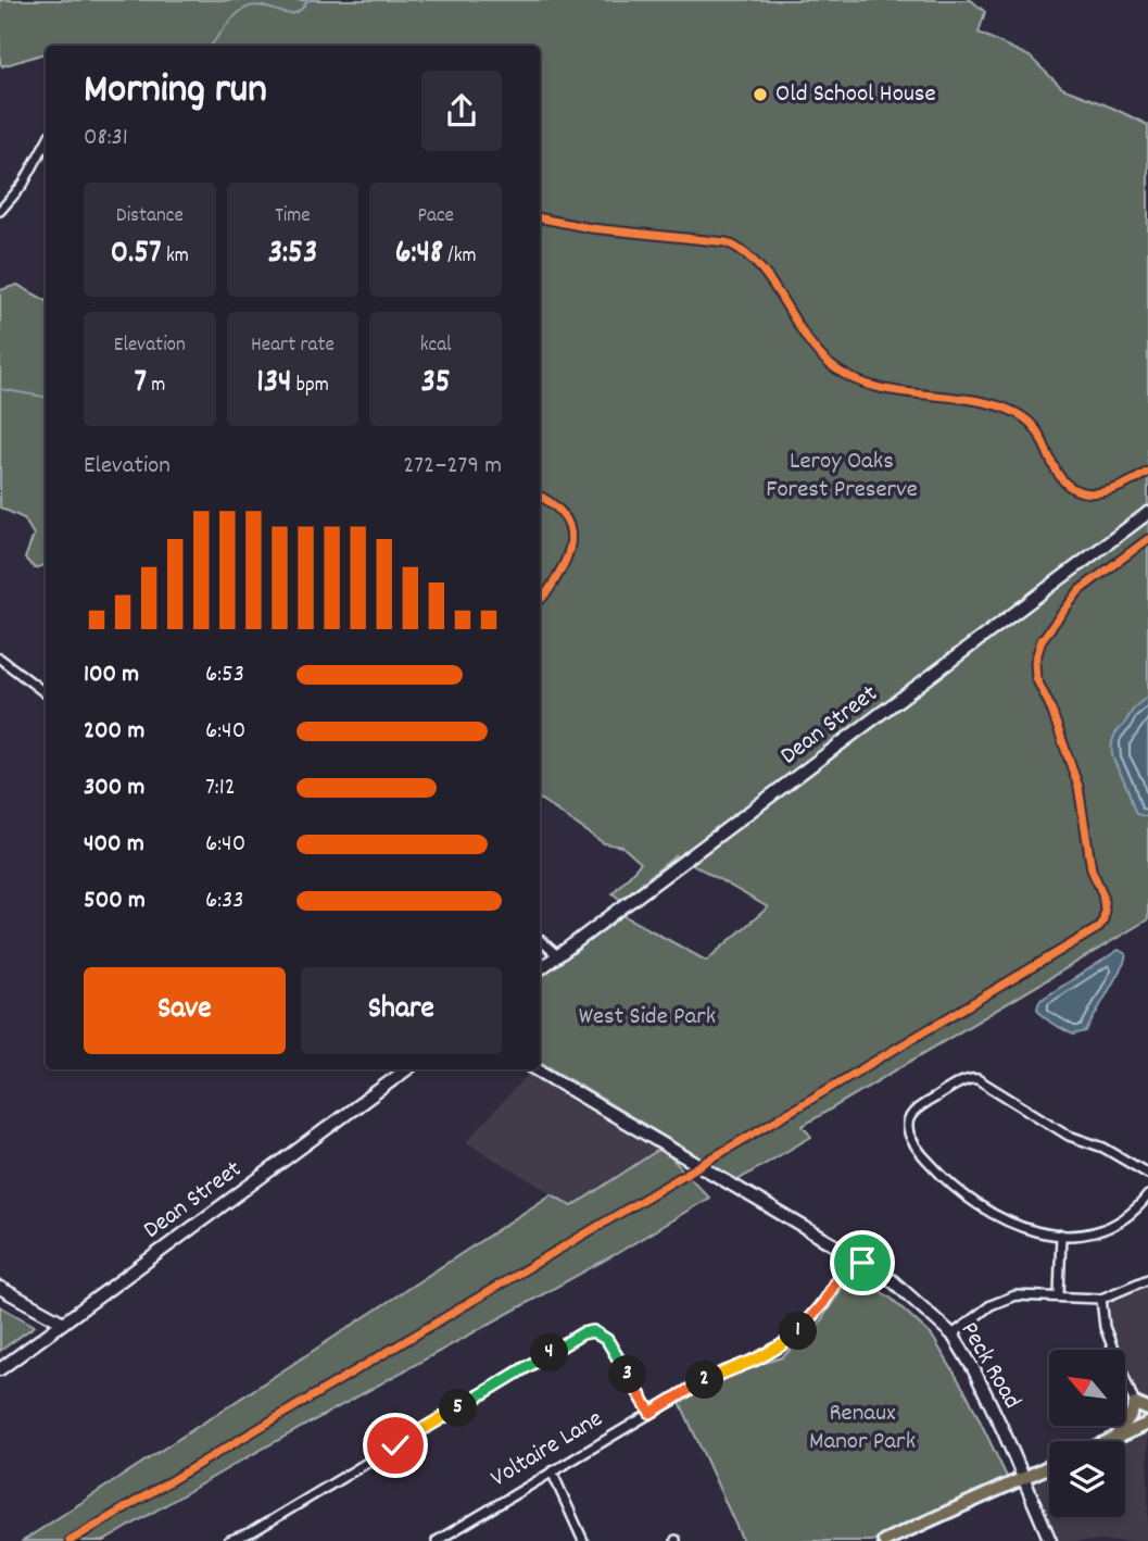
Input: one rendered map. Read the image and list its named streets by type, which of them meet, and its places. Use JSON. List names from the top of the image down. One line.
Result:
{"streets":{"street":["Dean Street","Peck Road","Voltaire Lane"]},"crossings":[["Peck Road","Voltaire Lane"]],"parks":["Leroy Oaks Forest Preserve","West Side Park","Renaux Manor Park"],"places":["Old School House"],"north":"top left","page":{"heading":["Morning run","08:31"],"stats":[["Distance","0.57 km"],["Time","3:53"],["Pace","6:48 /km"],["Elevation","7 m"],["Heart rate","134 bpm"],["kcal","35"]],"chart":["Elevation","272–279 m"],"list":[{"name":"100 m","note":"6:53"},{"name":"200 m","note":"6:40"},{"name":"300 m","note":"7:12"},{"name":"400 m","note":"6:40"},{"name":"500 m","note":"6:33"}],"buttons":["Save","Share"],"pins":["1","4","3","2","5"]}}
